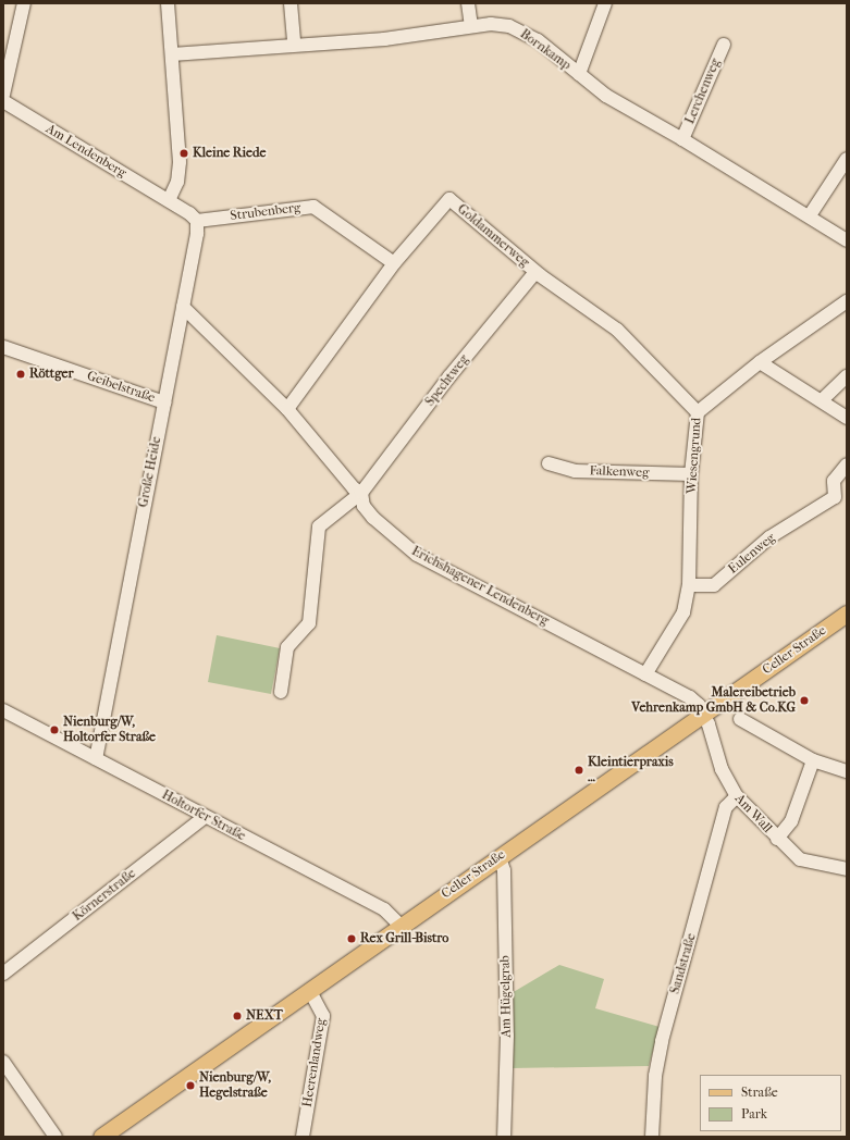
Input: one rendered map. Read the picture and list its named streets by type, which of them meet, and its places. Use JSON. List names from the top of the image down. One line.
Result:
{"streets":{"main road":["Celler Straße"],"street":["Bornkamp","Lerchenweg","Am Lendenberg","Strubenberg","Goldammerweg","Spechtweg","Geibelstraße","Wiesengrund","Große Heide","Falkenweg","Eulenweg","Erichshagener Lendenberg","Am Wall","Holtorfer Straße","Körnerstraße","Sandstraße","Am Hügelgrab","Heerenlandweg"]},"crossings":[["Bornkamp","Lerchenweg"],["Strubenberg","Goldammerweg"],["Strubenberg","Große Heide"],["Goldammerweg","Spechtweg"],["Goldammerweg","Wiesengrund"],["Goldammerweg","Erichshagener Lendenberg"],["Spechtweg","Erichshagener Lendenberg"],["Geibelstraße","Große Heide"],["Wiesengrund","Falkenweg"],["Wiesengrund","Eulenweg"],["Wiesengrund","Erichshagener Lendenberg"],["Große Heide","Erichshagener Lendenberg"],["Große Heide","Holtorfer Straße"],["Erichshagener Lendenberg","Celler Straße"],["Erichshagener Lendenberg","Am Wall"],["Celler Straße","Am Wall"],["Celler Straße","Holtorfer Straße"],["Celler Straße","Am Hügelgrab"],["Celler Straße","Heerenlandweg"],["Am Wall","Sandstraße"],["Holtorfer Straße","Körnerstraße"]],"places":["Kleine Riede","Röttger","Malereibetrieb Vehrenkamp GmbH & Co.KG","Nienburg/W, Holtorfer Straße","Kleintierpraxis ...","Rex Grill-Bistro","NEXT","Nienburg/W, Hegelstraße"],"legend":["Straße","Park"]}
